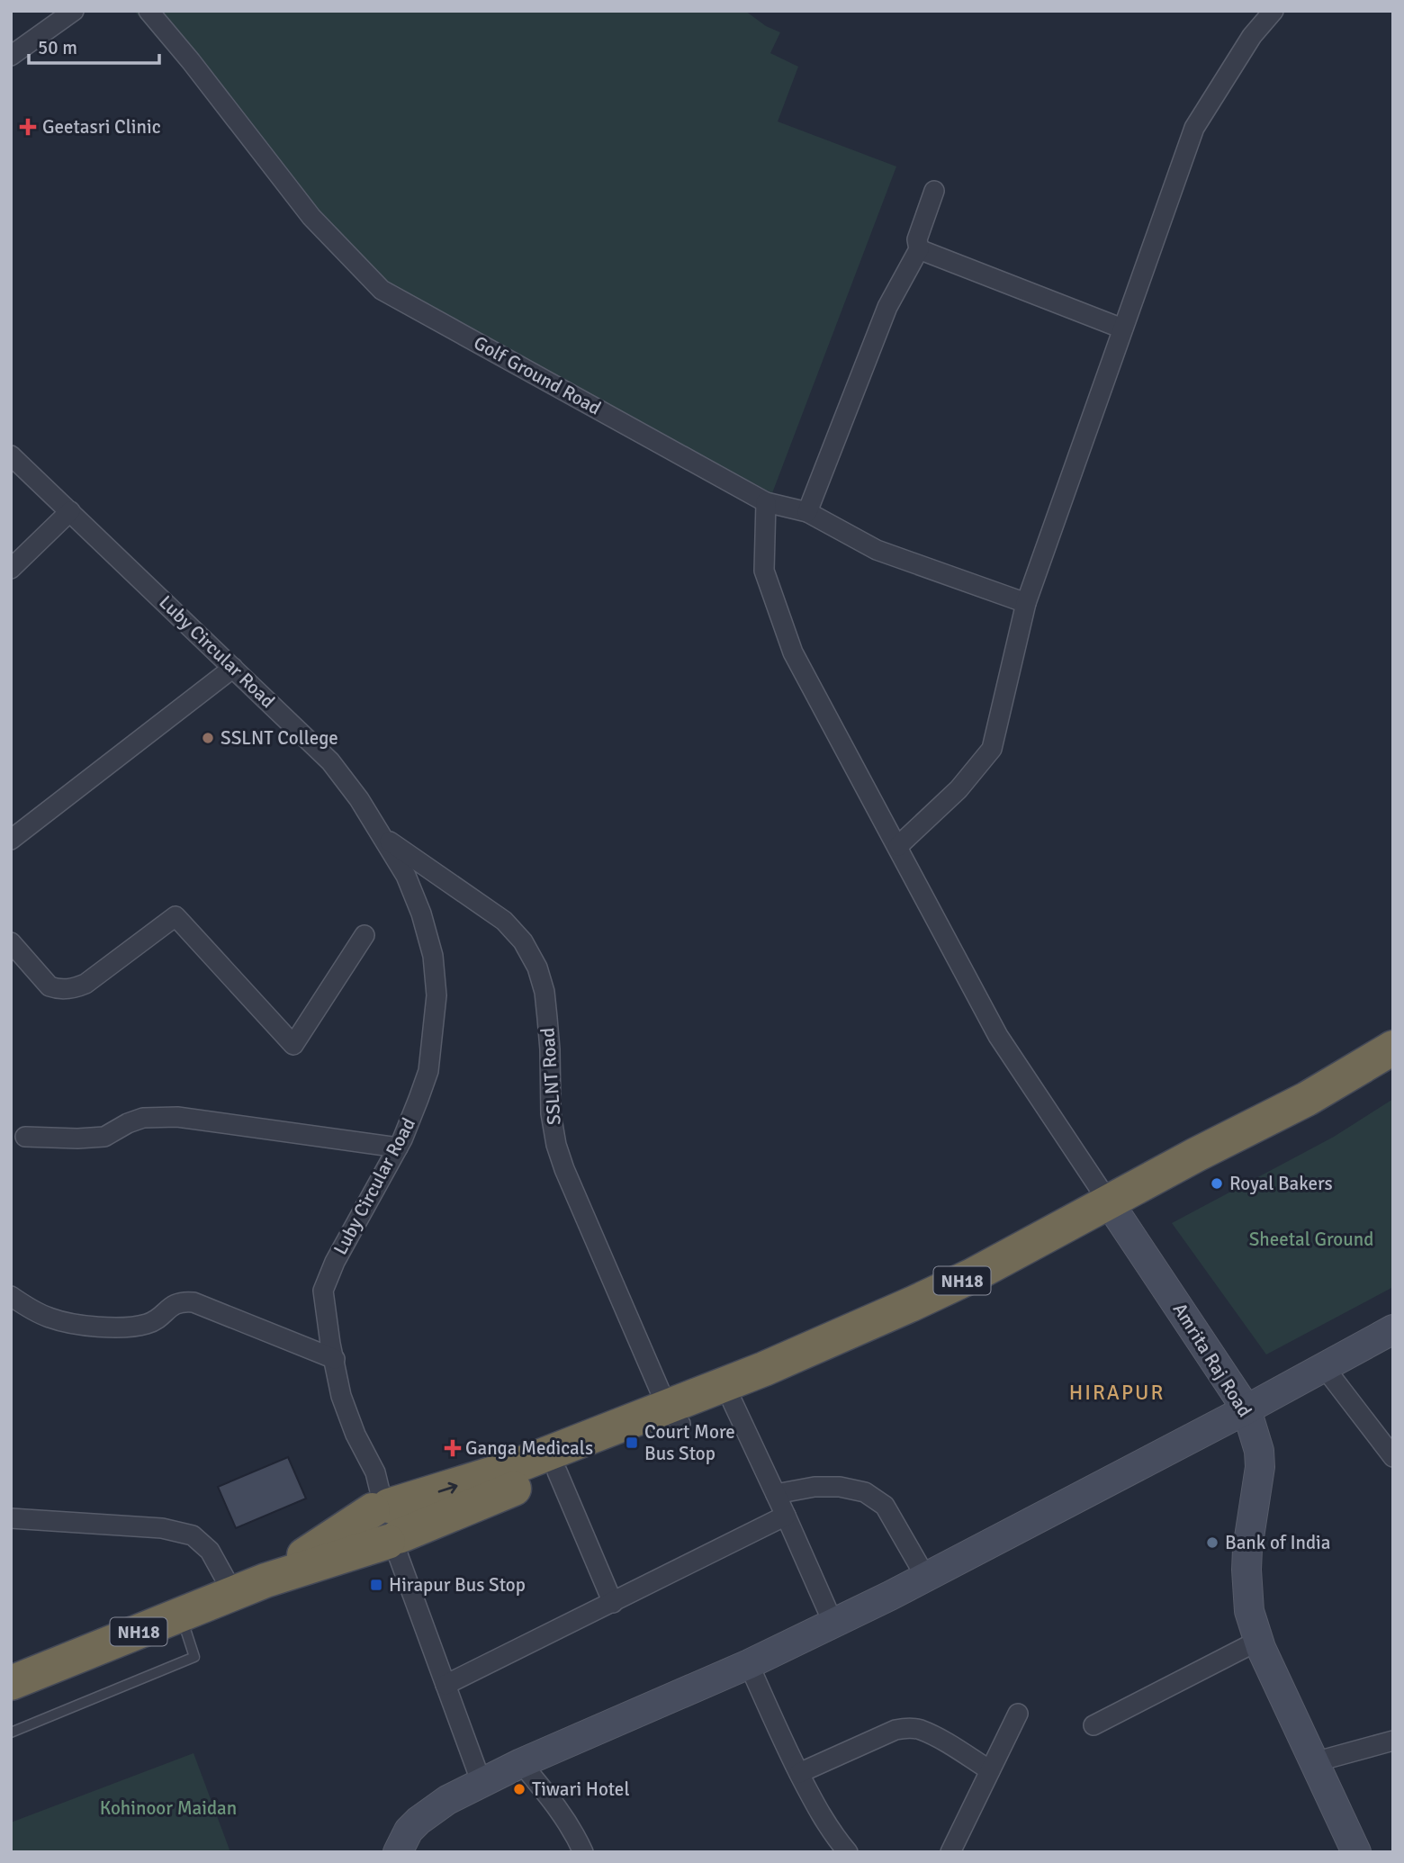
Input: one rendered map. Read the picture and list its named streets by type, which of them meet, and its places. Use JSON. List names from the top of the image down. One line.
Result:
{"streets":{"highway":["NH18"],"street":["Golf Ground Road","Luby Circular Road","SSLNT Road","Amrita Raj Road"]},"crossings":[["Luby Circular Road","SSLNT Road"],["Luby Circular Road","NH18"],["SSLNT Road","NH18"],["NH18","Amrita Raj Road"]],"districts":["HIRAPUR"],"parks":["Sheetal Ground","Kohinoor Maidan"],"places":{"health":["Geetasri Clinic","Ganga Medicals"],"other":["SSLNT College","Royal Bakers","Bank of India","Tiwari Hotel"],"transit":["Court More Bus Stop","Hirapur Bus Stop"]},"scale_bar":"50 m"}
